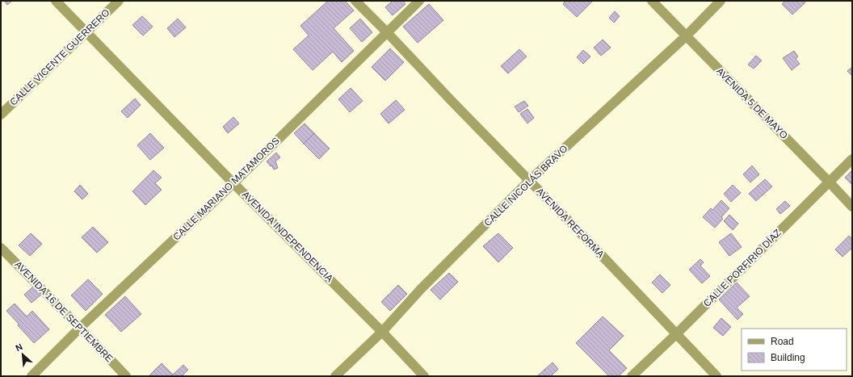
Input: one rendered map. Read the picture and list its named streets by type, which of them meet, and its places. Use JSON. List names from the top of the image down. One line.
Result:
{"streets":{"street":["CALLE VICENTE GUERRERO","AVENIDA 5 DE MAYO","CALLE NICOLÁS BRAVO","CALLE MARIANO MATAMOROS","AVENIDA REFORMA","AVENIDA INDEPENDENCIA","CALLE PORFIRIO DÍAZ","AVENIDA 16 DE SEPTIEMBRE"]},"crossings":[["CALLE VICENTE GUERRERO","AVENIDA INDEPENDENCIA"],["AVENIDA 5 DE MAYO","CALLE NICOLÁS BRAVO"],["AVENIDA 5 DE MAYO","CALLE PORFIRIO DÍAZ"],["CALLE NICOLÁS BRAVO","AVENIDA REFORMA"],["CALLE NICOLÁS BRAVO","AVENIDA INDEPENDENCIA"],["CALLE MARIANO MATAMOROS","AVENIDA REFORMA"],["CALLE MARIANO MATAMOROS","AVENIDA INDEPENDENCIA"],["CALLE MARIANO MATAMOROS","AVENIDA 16 DE SEPTIEMBRE"],["AVENIDA REFORMA","CALLE PORFIRIO DÍAZ"]],"legend":["Road","Building"],"north":"top left"}
